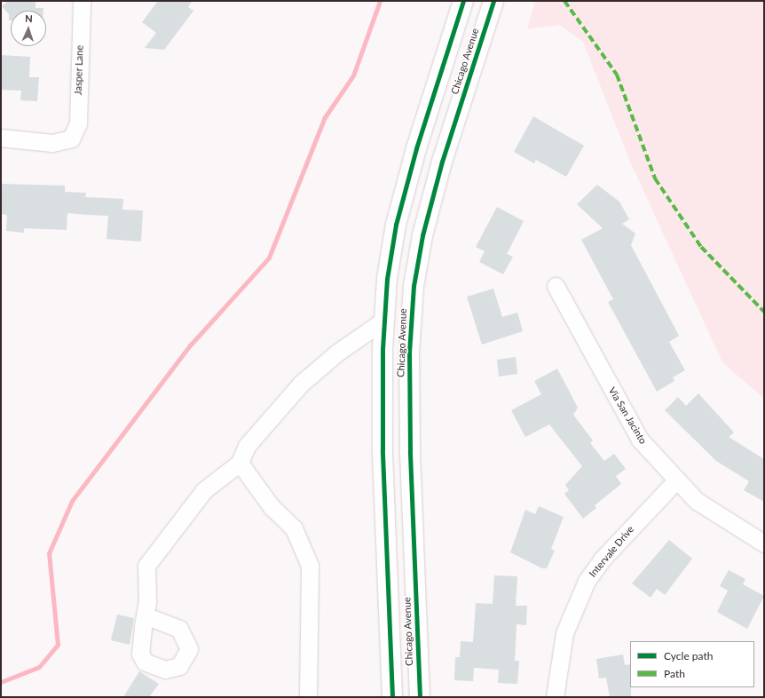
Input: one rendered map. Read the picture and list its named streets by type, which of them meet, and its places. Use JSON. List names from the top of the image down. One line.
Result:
{"streets":{"main road":["Chicago Avenue"],"street":["Jasper Lane","Via San Jacinto","Intervale Drive"]},"crossings":[["Via San Jacinto","Intervale Drive"]],"legend":["Cycle path","Path"],"north":"top"}
